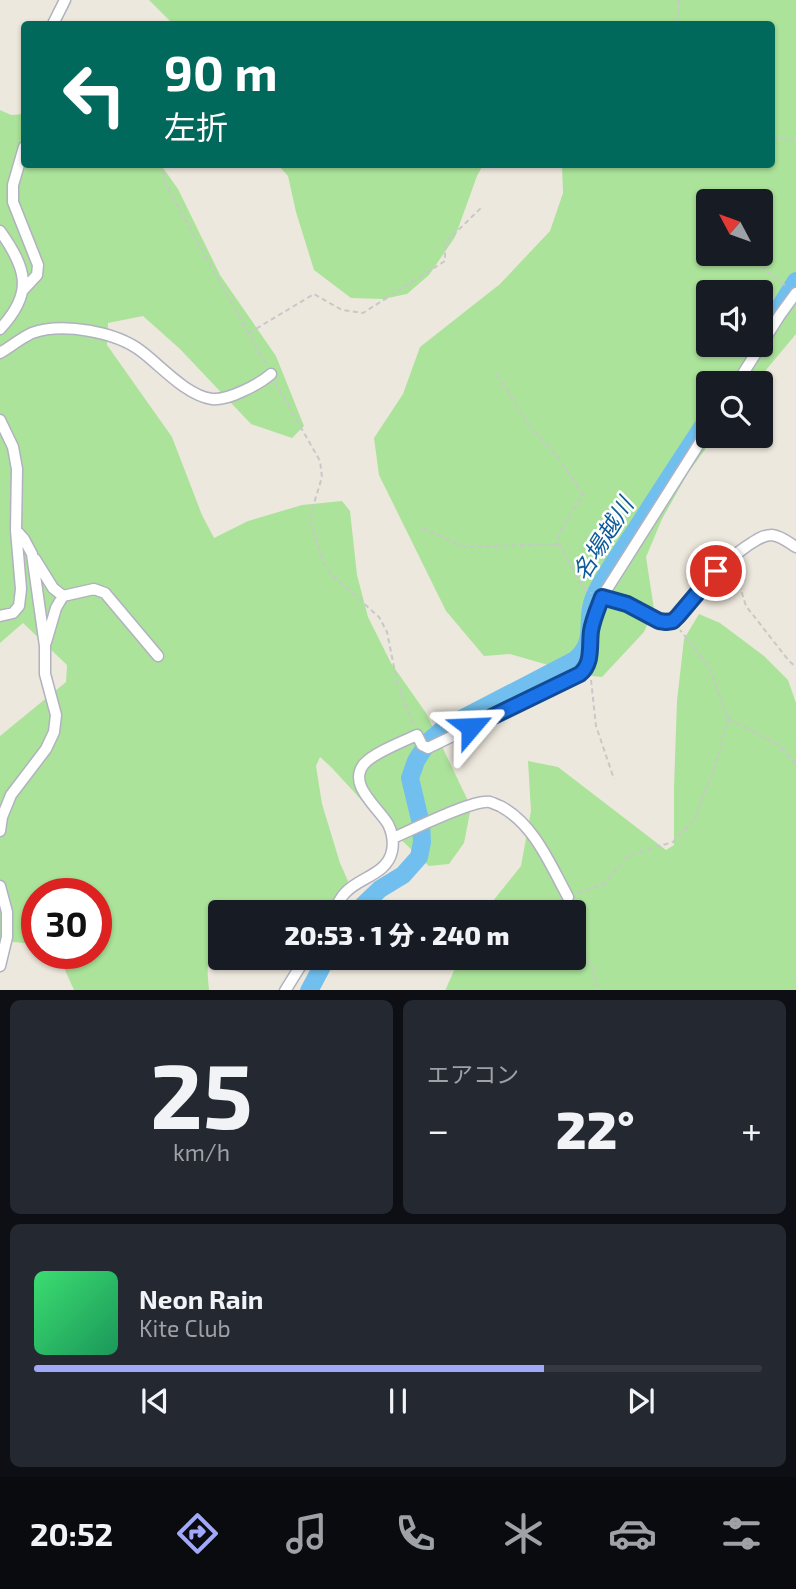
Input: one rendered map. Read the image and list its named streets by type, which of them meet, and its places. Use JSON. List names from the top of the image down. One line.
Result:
{"water":["名場越川"],"north":"top left","page":{"turn":["90 m","左折"],"limit":"30","trip":"20:53 · 1 分 · 240 m","tile":[["25","km/h"],"エアコン"],"heat":["−","22°","+"],"song":["Neon Rain","Kite Club"],"tabs":"20:52"}}
